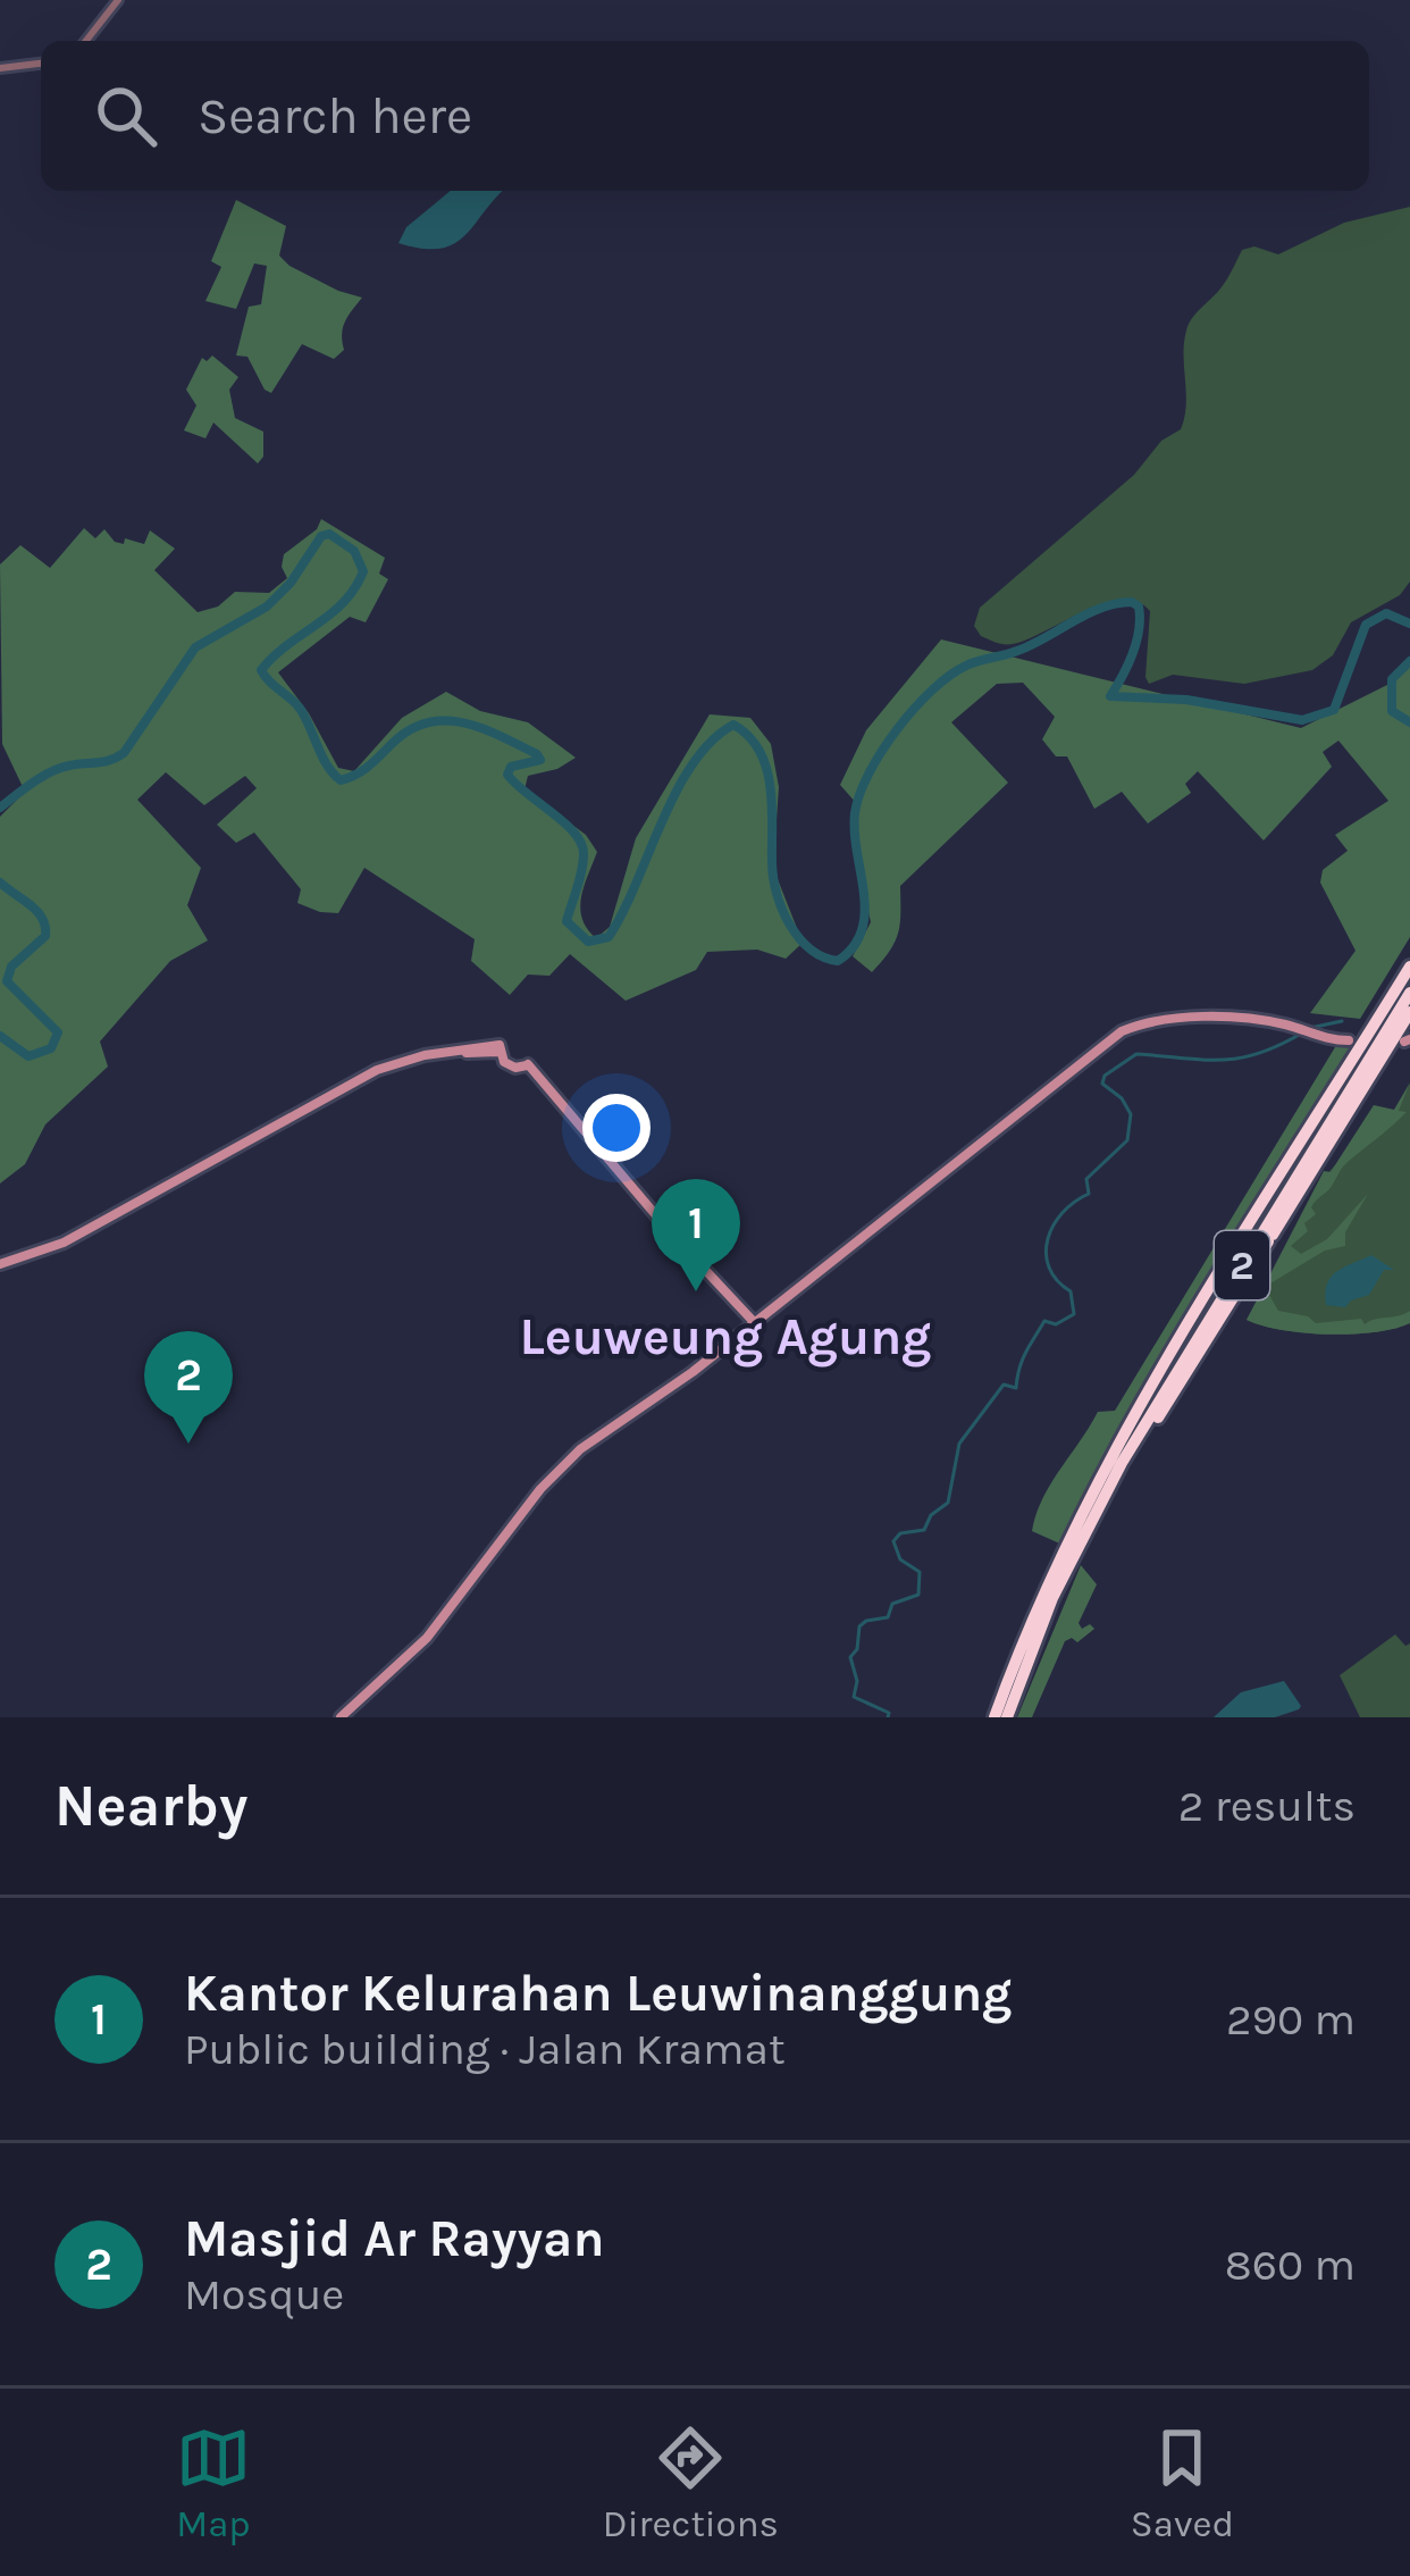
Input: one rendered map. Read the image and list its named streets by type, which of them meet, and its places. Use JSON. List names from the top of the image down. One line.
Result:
{"streets":{"highway":["2"]},"districts":["Leuweung Agung"],"page":{"search":"Search here","pins":["1","2"],"heading":["Nearby","2 results"],"list":[{"mark":"1","name":"Kantor Kelurahan Leuwinanggung","note":"Public building · Jalan Kramat","value":"290 m"},{"mark":"2","name":"Masjid Ar Rayyan","note":"Mosque","value":"860 m"}],"nav":["Map","Directions","Saved"]}}
